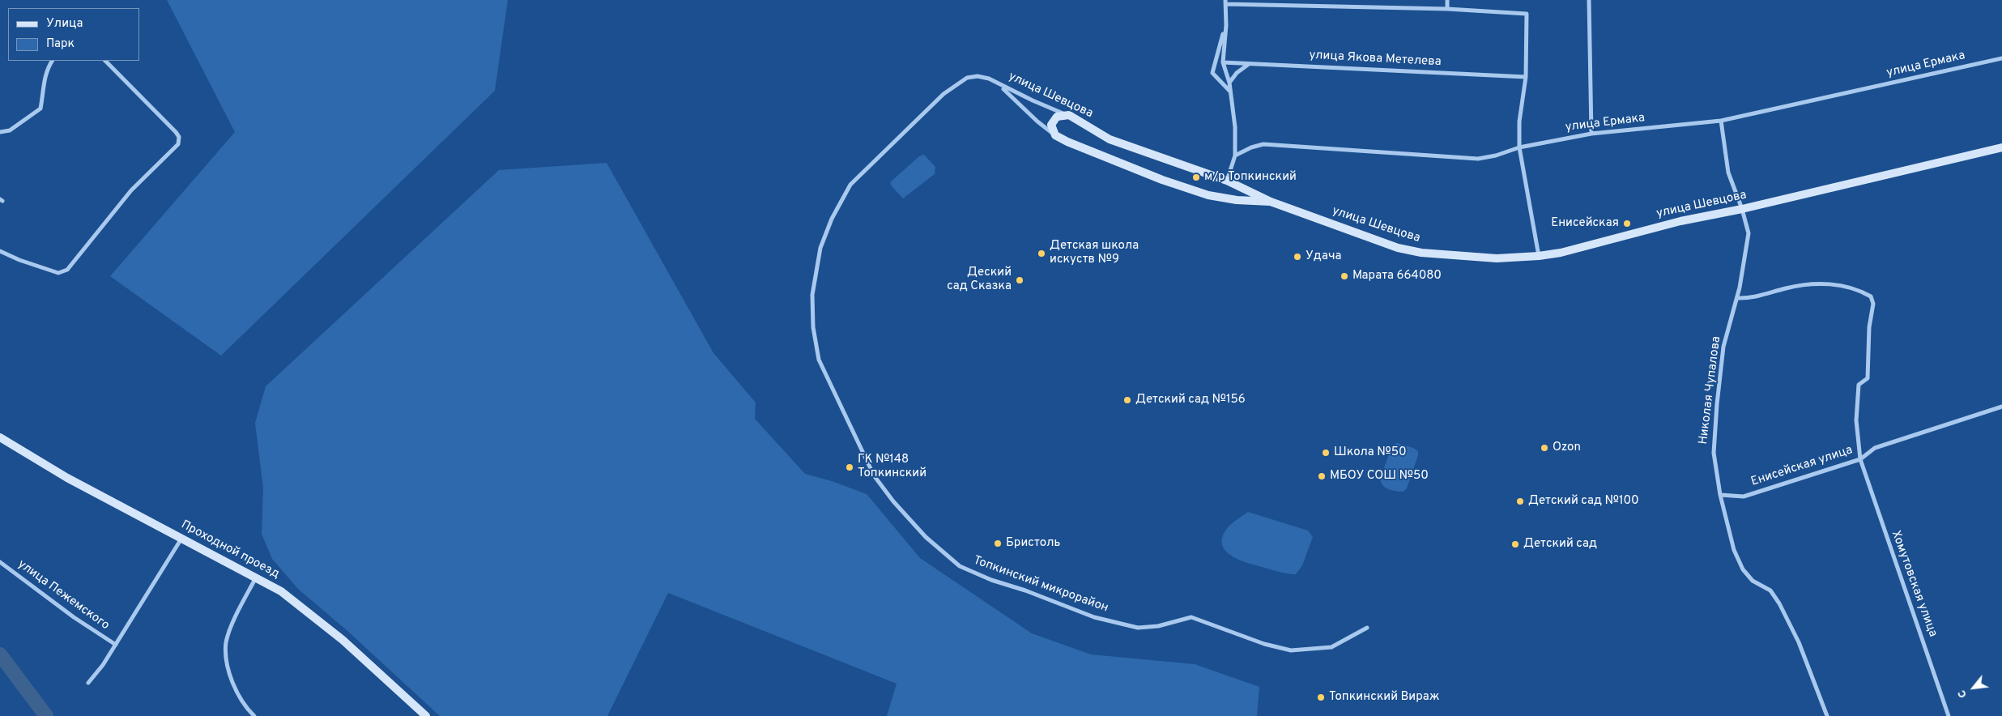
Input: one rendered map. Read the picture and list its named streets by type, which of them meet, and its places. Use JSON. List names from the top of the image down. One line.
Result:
{"streets":{"main road":["улица Шевцова","Проходной проезд"],"street":["улица Якова Метелева","улица Ермака","Николая Чупалова","Енисейская улица","Хомутовская улица","Топкинский микрорайон","улица Пежемского"]},"crossings":[["улица Ермака","Николая Чупалова"],["улица Шевцова","Николая Чупалова"],["улица Шевцова","Топкинский микрорайон"],["Николая Чупалова","Енисейская улица"],["Николая Чупалова","Хомутовская улица"],["Енисейская улица","Хомутовская улица"]],"places":["м/р Топкинский","Енисейская","Детская школа искуств №9","Удача","Марата 664080","Деский сад Сказка","Детский сад №156","Ozon","Школа №50","ГК №148 Топкинский","МБОУ СОШ №50","Детский сад №100","Бристоль","Детский сад","Топкинский Вираж"],"legend":["Улица","Парк"],"north":"bottom left"}
